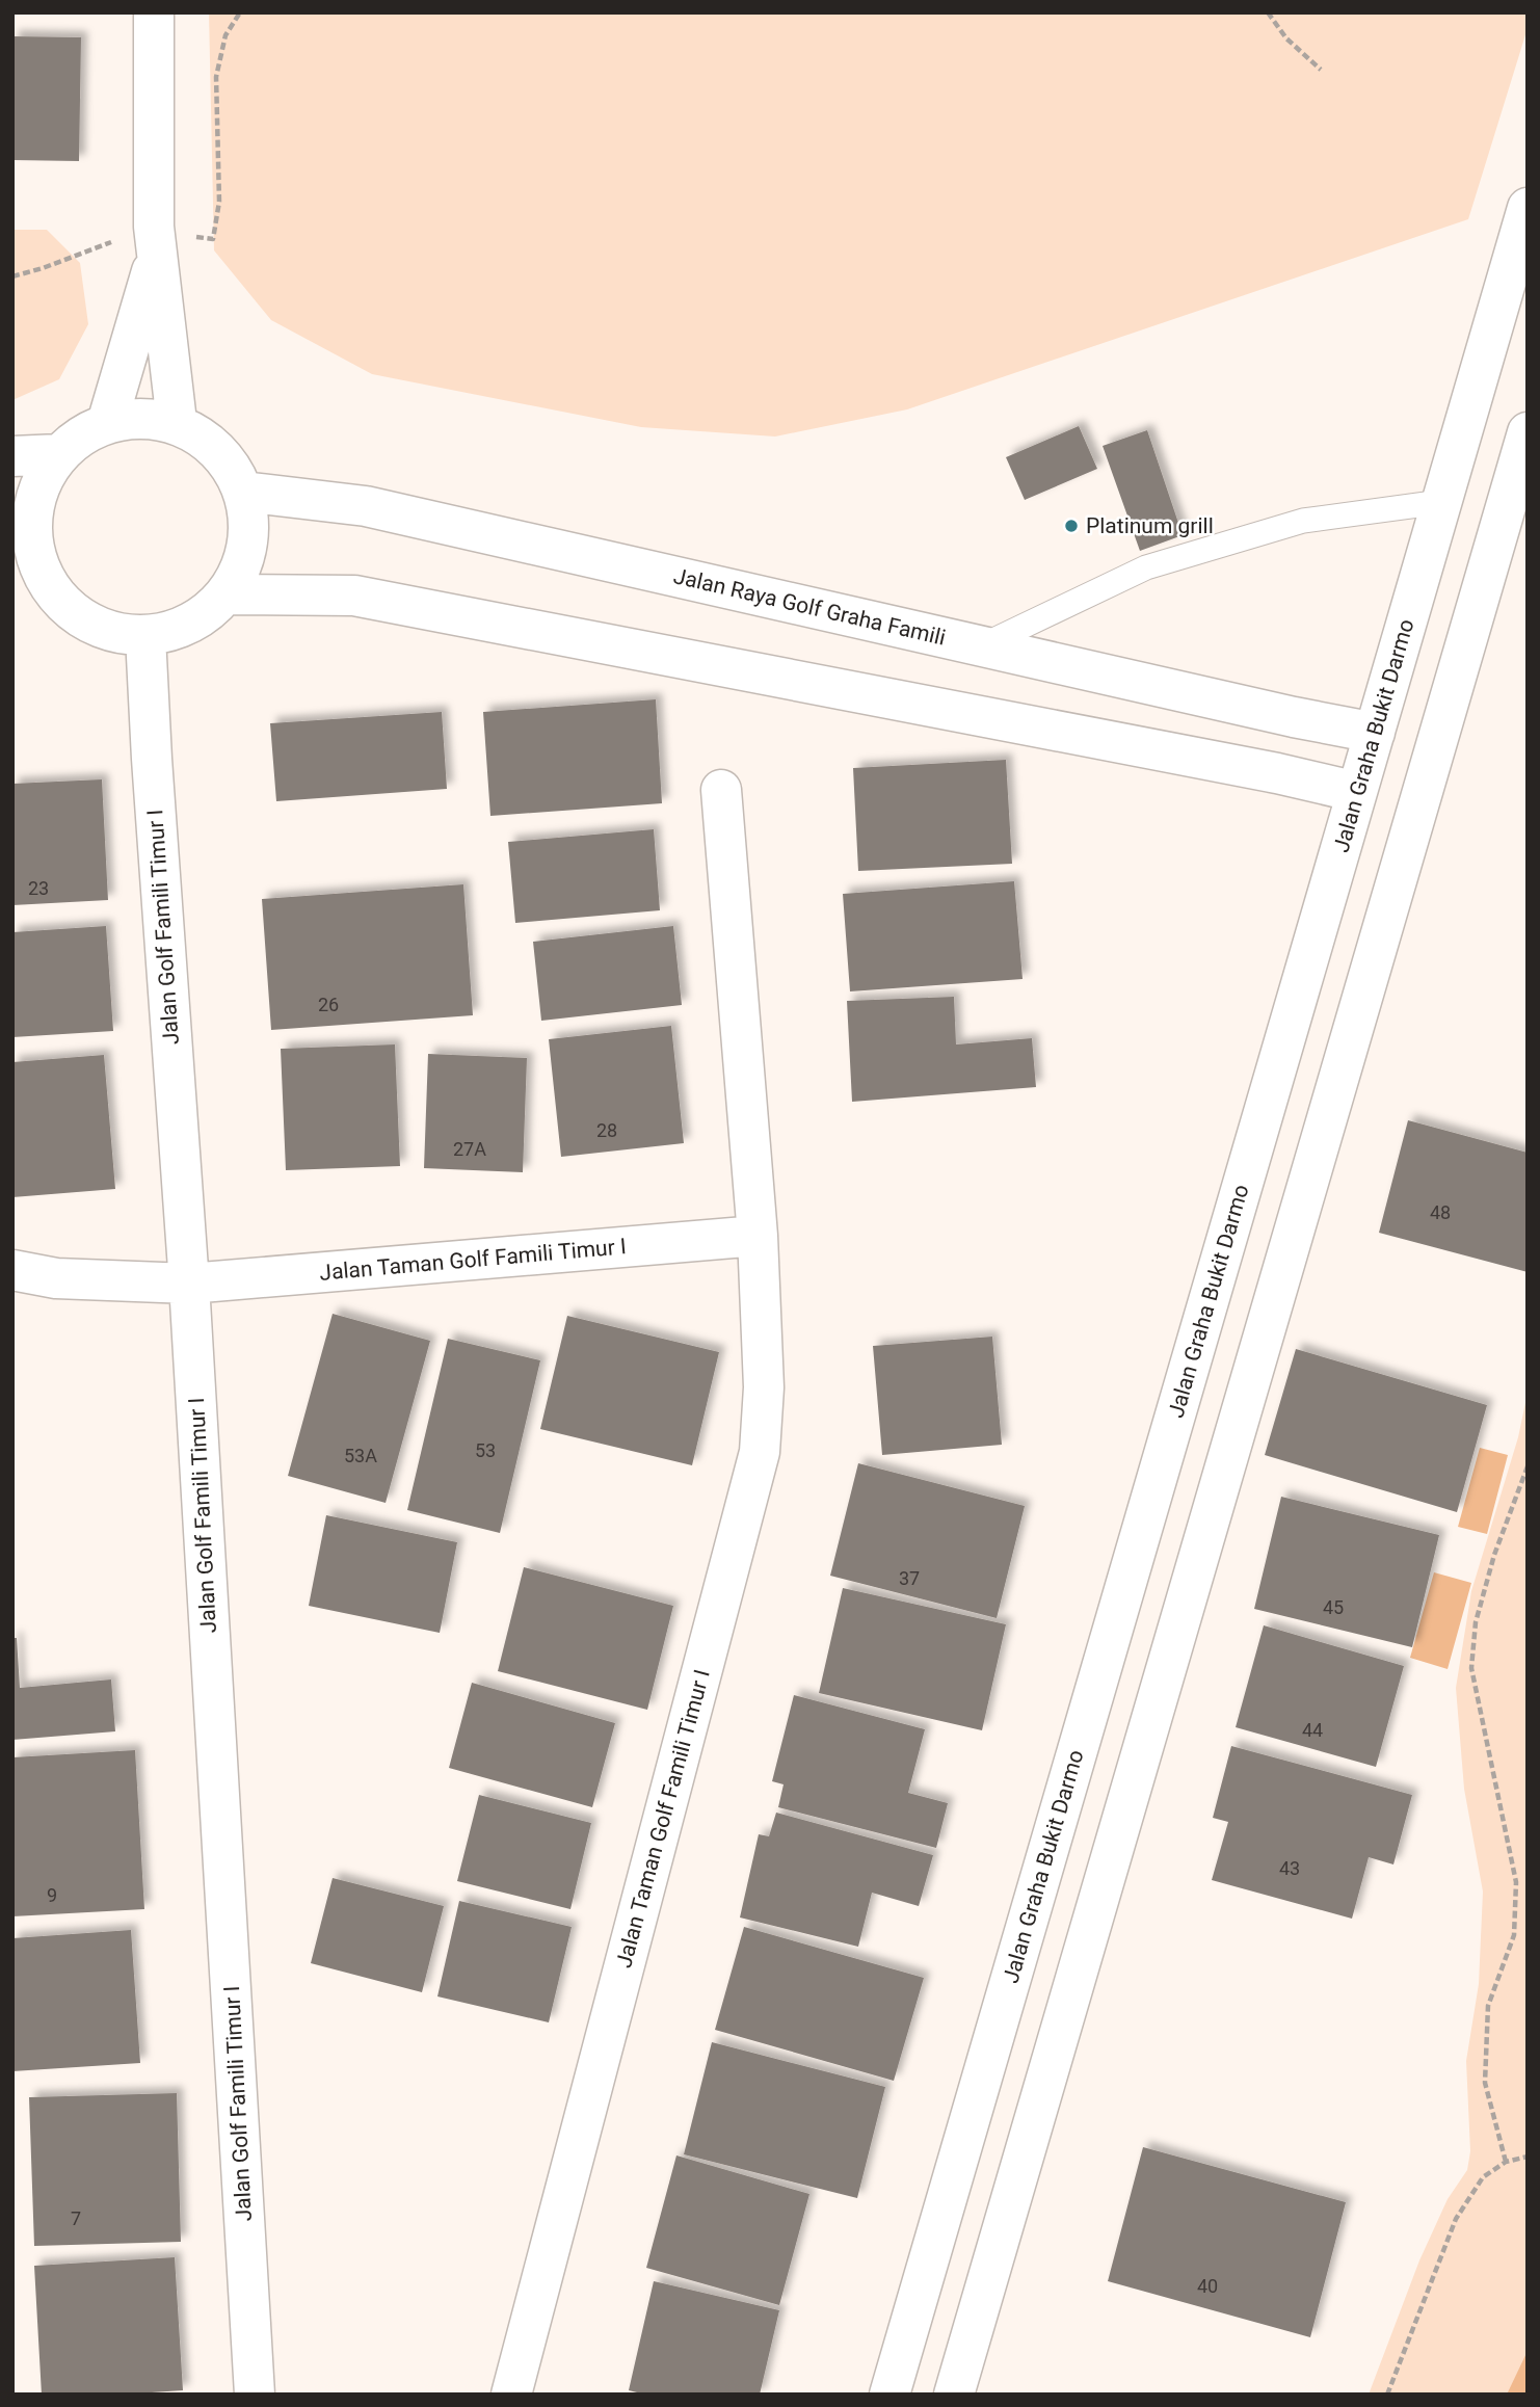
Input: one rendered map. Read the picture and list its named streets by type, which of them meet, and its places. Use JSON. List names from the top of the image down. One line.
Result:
{"streets":{"street":["Jalan Raya Golf Graha Famili","Jalan Graha Bukit Darmo","Jalan Golf Famili Timur I","Jalan Taman Golf Famili Timur I"]},"crossings":[["Jalan Raya Golf Graha Famili","Jalan Graha Bukit Darmo"],["Jalan Raya Golf Graha Famili","Jalan Golf Famili Timur I"],["Jalan Golf Famili Timur I","Jalan Taman Golf Famili Timur I"]],"places":["Platinum grill"],"house_numbers":["23","26","28","27A","48","53","53A","37","45","44","43","9","7","40"]}
